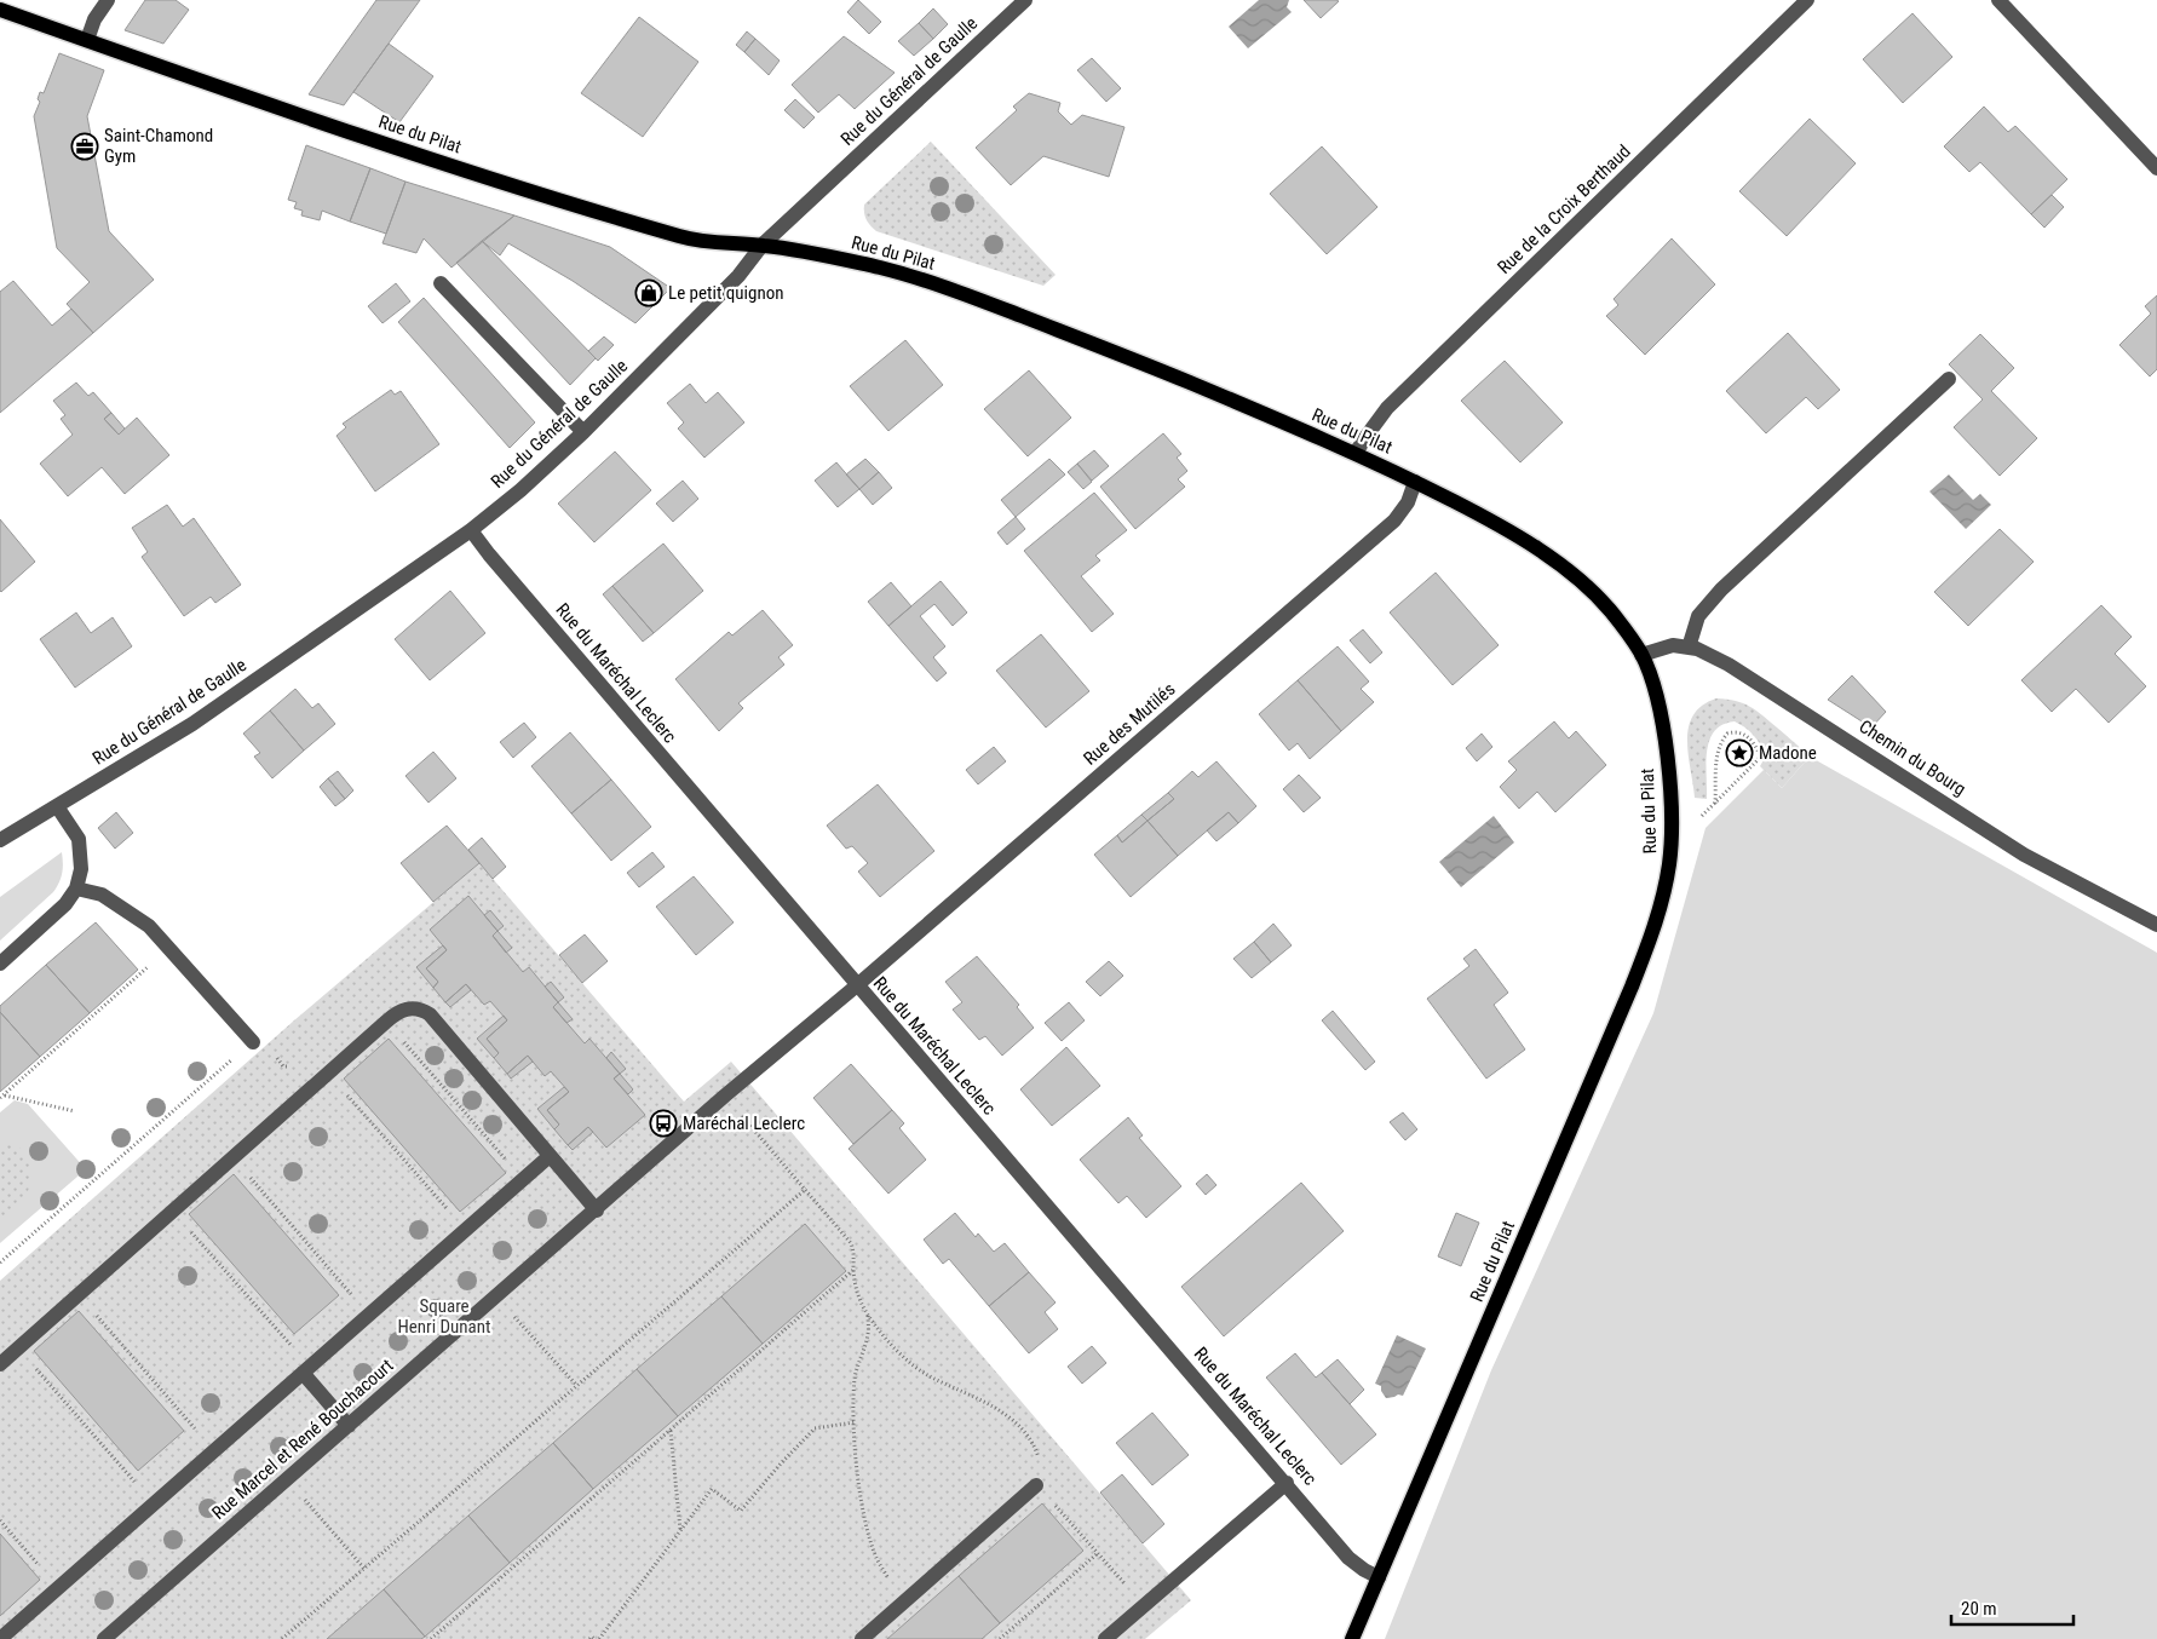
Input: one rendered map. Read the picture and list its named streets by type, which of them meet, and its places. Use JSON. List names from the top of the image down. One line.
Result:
{"streets":{"main road":["Rue du Pilat"],"street":["Rue du Général de Gaulle","Rue de la Croix Berthaud","Rue du Maréchal Leclerc","Rue des Mutilés","Chemin du Bourg","Rue Marcel et René Bouchacourt"]},"crossings":[["Rue du Général de Gaulle","Rue du Pilat"],["Rue du Général de Gaulle","Rue du Maréchal Leclerc"],["Rue du Pilat","Rue de la Croix Berthaud"],["Rue du Pilat","Rue du Maréchal Leclerc"],["Rue du Pilat","Rue des Mutilés"],["Rue du Pilat","Chemin du Bourg"],["Rue du Maréchal Leclerc","Rue des Mutilés"],["Rue du Maréchal Leclerc","Rue Marcel et René Bouchacourt"],["Rue des Mutilés","Rue Marcel et René Bouchacourt"]],"parks":["Square Henri Dunant"],"places":{"office":["Saint-Chamond Gym"],"shop":["Le petit quignon"],"place":["Madone"],"bus stop":["Maréchal Leclerc"]},"scale_bar":"20 m"}
